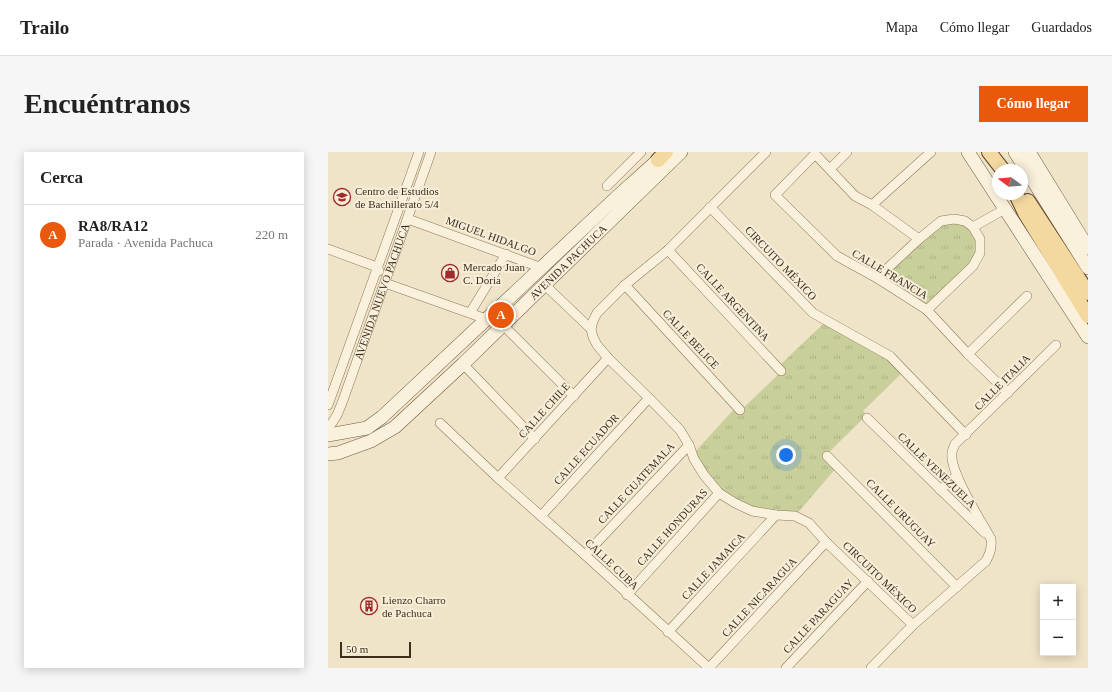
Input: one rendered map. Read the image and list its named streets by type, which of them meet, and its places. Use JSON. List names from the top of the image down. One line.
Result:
{"streets":{"main road":["AVENIDA PACHUCA"],"street":["MIGUEL HIDALGO","CIRCUITO MÉXICO","CALLE FRANCIA","AVENIDA NUEVO PACHUCA","CALLE ARGENTINA","CALLE BELICE","CALLE ITALIA","CALLE CHILE","CALLE ECUADOR","CALLE VENEZUELA","CALLE GUATEMALA","CALLE URUGUAY","CALLE HONDURAS","CALLE CUBA","CALLE JAMAICA","CALLE NICARAGUA","CALLE PARAGUAY"]},"crossings":[["MIGUEL HIDALGO","AVENIDA PACHUCA"],["MIGUEL HIDALGO","AVENIDA NUEVO PACHUCA"],["CIRCUITO MÉXICO","CALLE ITALIA"],["CIRCUITO MÉXICO","CALLE CHILE"],["CIRCUITO MÉXICO","CALLE ECUADOR"],["CIRCUITO MÉXICO","CALLE VENEZUELA"],["CIRCUITO MÉXICO","CALLE GUATEMALA"],["CIRCUITO MÉXICO","CALLE URUGUAY"],["CIRCUITO MÉXICO","CALLE HONDURAS"],["CIRCUITO MÉXICO","CALLE JAMAICA"],["CIRCUITO MÉXICO","CALLE NICARAGUA"],["CIRCUITO MÉXICO","CALLE PARAGUAY"],["CALLE FRANCIA","CALLE ITALIA"],["CALLE CHILE","CALLE CUBA"],["CALLE ECUADOR","CALLE CUBA"],["CALLE GUATEMALA","CALLE CUBA"],["CALLE HONDURAS","CALLE CUBA"],["CALLE CUBA","CALLE JAMAICA"],["CALLE CUBA","CALLE NICARAGUA"]],"places":{"school or university":["Centro de Estudios de Bachillerato 5/4"],"shop":["Mercado Juan C. Doria"],"building":["Lienzo Charro de Pachuca"]},"scale_bar":"50 m","north":"left","page":{"header":"Trailo","nav":["Mapa","Cómo llegar","Guardados"],"buttons":"Cómo llegar","title":"Encuéntranos","heading":"Cerca","list":[{"mark":"A","name":"RA8/RA12","note":"Parada · Avenida Pachuca","value":"220 m"}],"pins":"A","map_buttons":["+","−"],"scale":"50 m"}}
